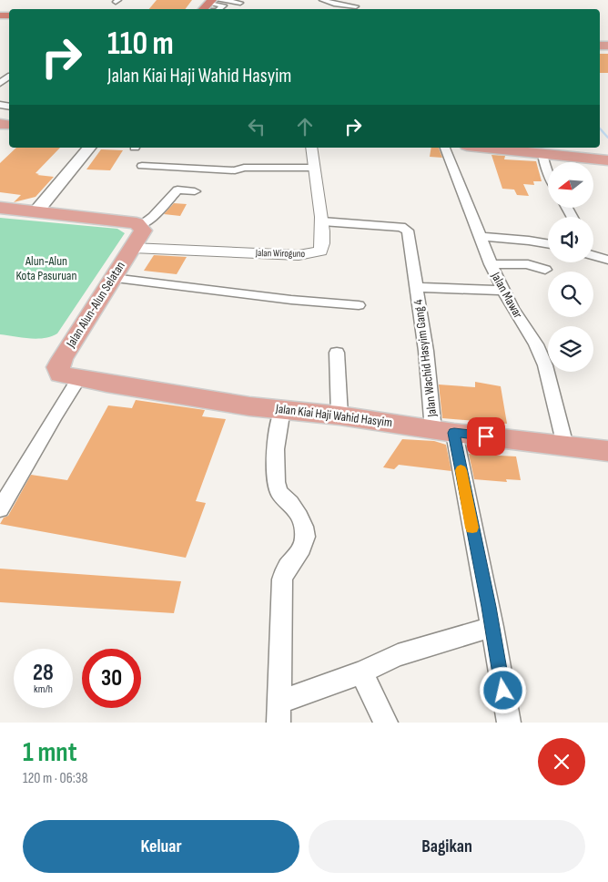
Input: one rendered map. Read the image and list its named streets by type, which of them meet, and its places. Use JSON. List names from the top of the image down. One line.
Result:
{"streets":{"main road":["Jalan Alun-Alun Selatan","Jalan Kiai Haji Wahid Hasyim"],"street":["Jalan Wiroguno","Jalan Mawar","Jalan Wachid Hasyim Gang 4"]},"crossings":[["Jalan Wiroguno","Jalan Alun-Alun Selatan"],["Jalan Wiroguno","Jalan Wachid Hasyim Gang 4"],["Jalan Mawar","Jalan Kiai Haji Wahid Hasyim"],["Jalan Alun-Alun Selatan","Jalan Kiai Haji Wahid Hasyim"],["Jalan Wachid Hasyim Gang 4","Jalan Kiai Haji Wahid Hasyim"]],"parks":["Alun-Alun Kota Pasuruan"],"north":"left","page":{"turn":["110 m","Jalan Kiai Haji Wahid Hasyim"],"speed":"28 km/h","limit":"30","heading":["1 mnt","120 m · 06:38"],"buttons":["Keluar","Bagikan"]}}
